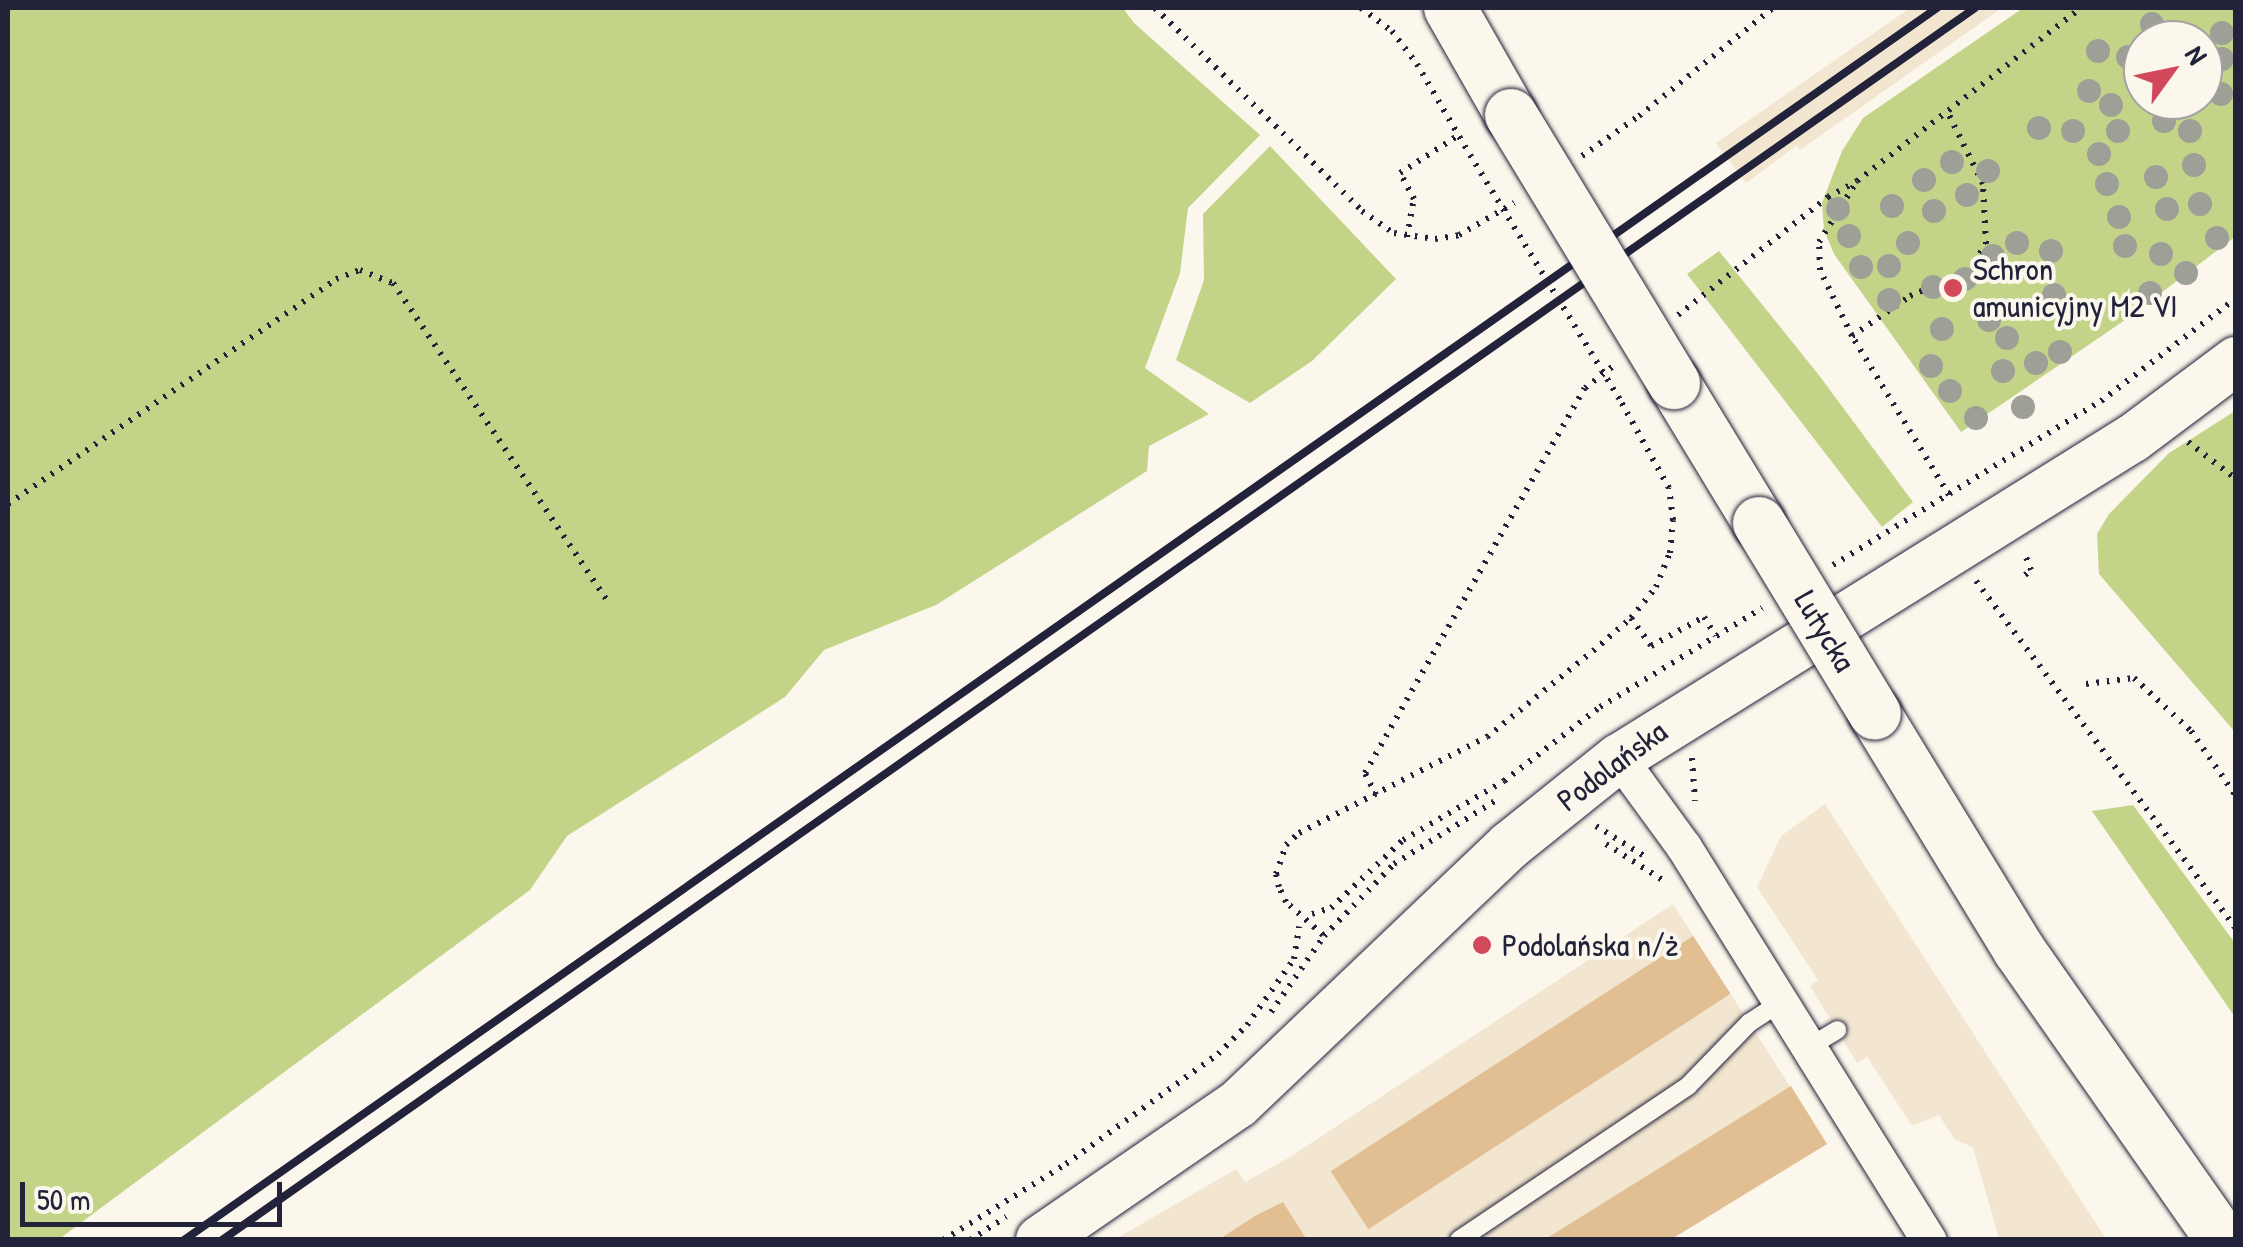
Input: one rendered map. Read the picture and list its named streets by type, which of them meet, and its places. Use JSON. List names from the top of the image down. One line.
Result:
{"streets":{"main road":["Lutycka"],"street":["Podolańska"]},"places":["Schron amunicyjny M2 VI","Podolańska n/ż"],"scale_bar":"50 m","north":"top right"}
